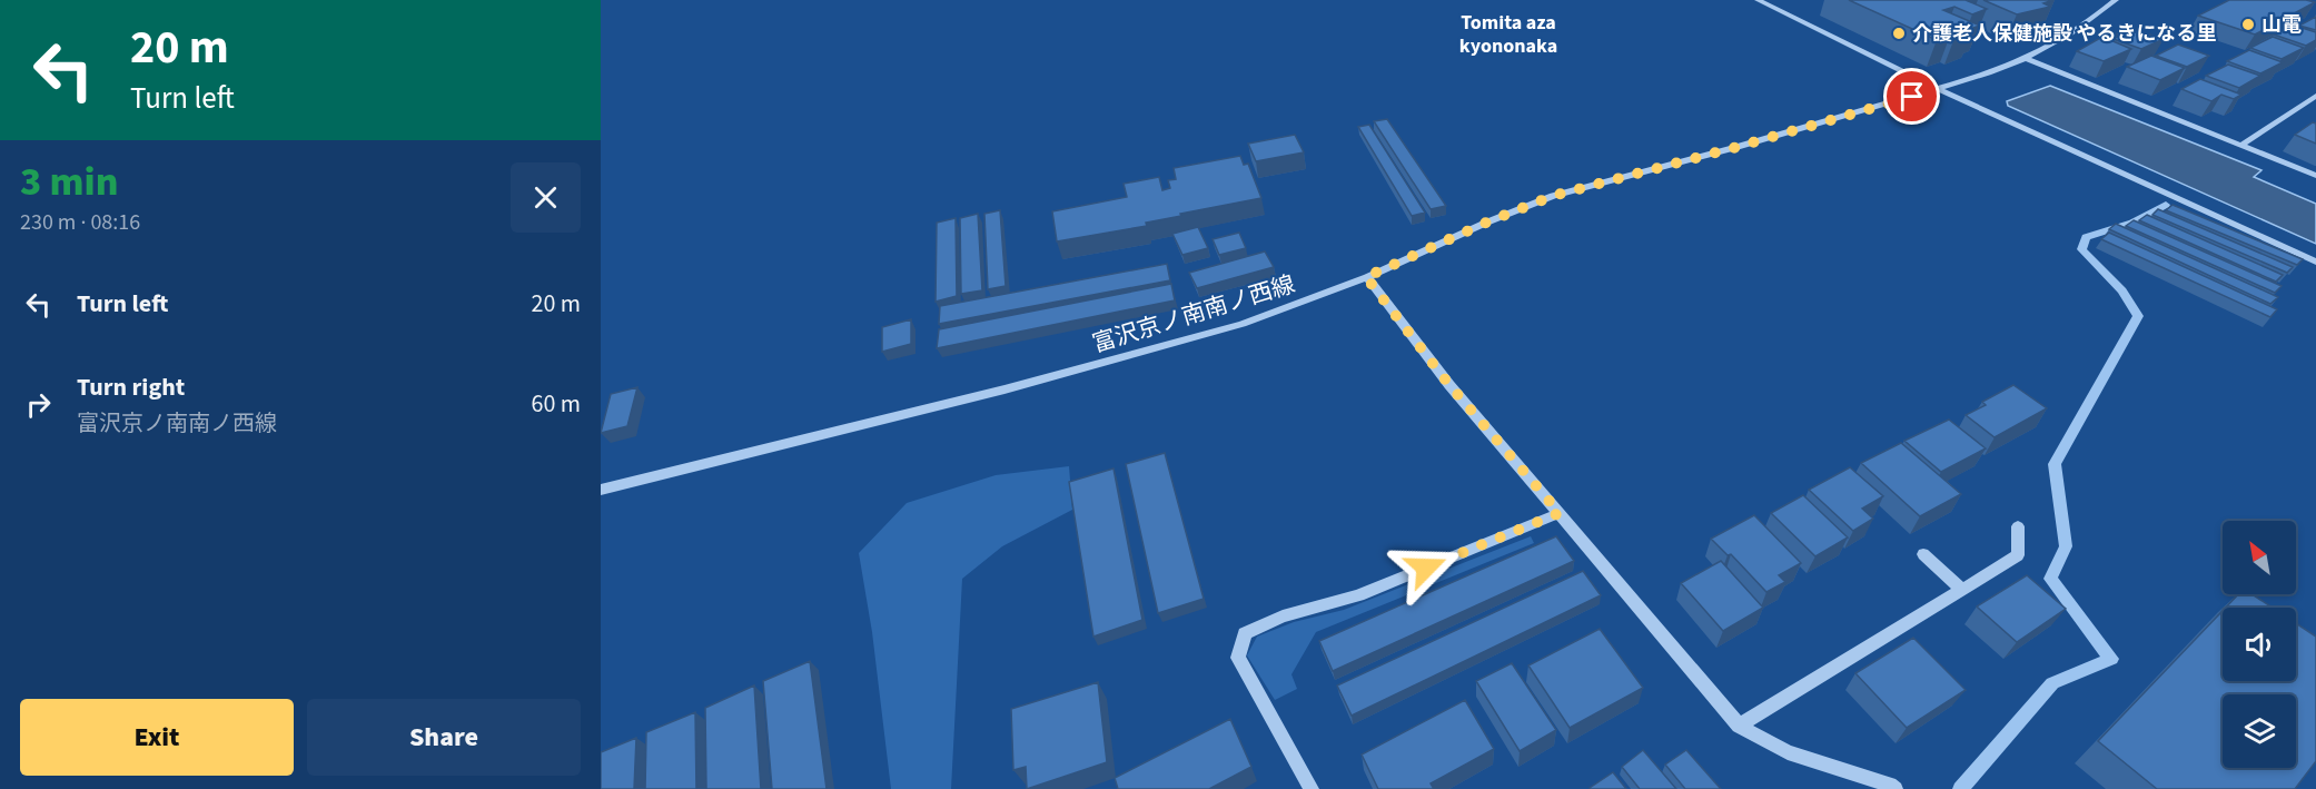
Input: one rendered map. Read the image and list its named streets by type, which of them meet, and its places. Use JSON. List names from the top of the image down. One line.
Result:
{"streets":{"street":["富沢京ノ南南ノ西線"]},"districts":["Tomita aza kyononaka"],"places":["山電","介護老人保健施設 やるきになる里"],"north":"top left","page":{"turn":["20 m","Turn left"],"heading":["3 min","230 m · 08:16"],"list":[{"name":"Turn left","value":"20 m"},{"name":"Turn right","note":"富沢京ノ南南ノ西線","value":"60 m"}],"buttons":["Exit","Share"]}}
